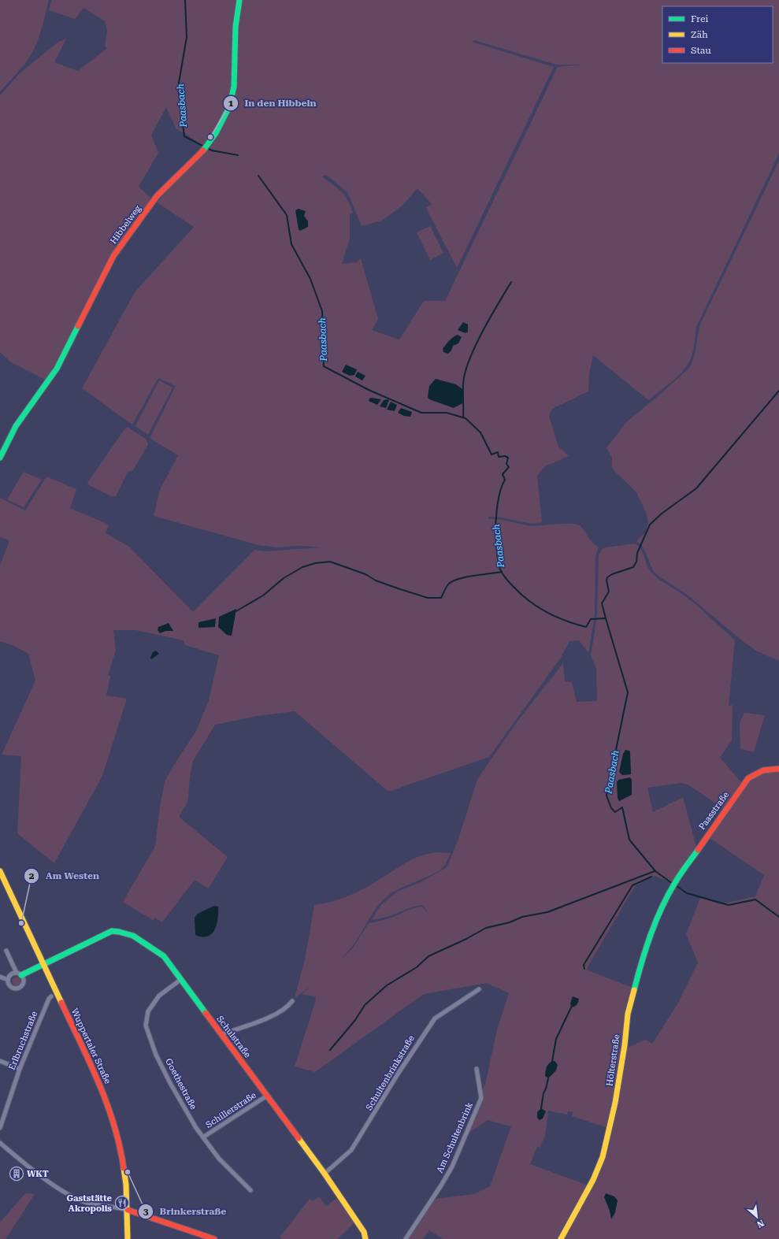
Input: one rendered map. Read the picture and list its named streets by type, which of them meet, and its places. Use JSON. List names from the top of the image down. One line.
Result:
{"streets":{"street":["Hibbelweg","Paasstraße","Schulstraße","Erlbruchstraße","Wuppertaler Straße","Hölterstraße","Schultenbrinkstraße","Goethestraße","Schillerstraße","Am Schultenbrink"]},"crossings":[["Paasstraße","Hölterstraße"],["Schulstraße","Wuppertaler Straße"],["Schulstraße","Schultenbrinkstraße"],["Schulstraße","Goethestraße"],["Schulstraße","Schillerstraße"],["Goethestraße","Schillerstraße"]],"water":["Paasbach"],"places":{"other":["In den Hibbeln","Am Westen","Brinkerstraße"],"building":["WKT"],"restaurant":["Gaststätte Akropolis"]},"legend":["Frei","Zäh","Stau"],"north":"bottom right"}
